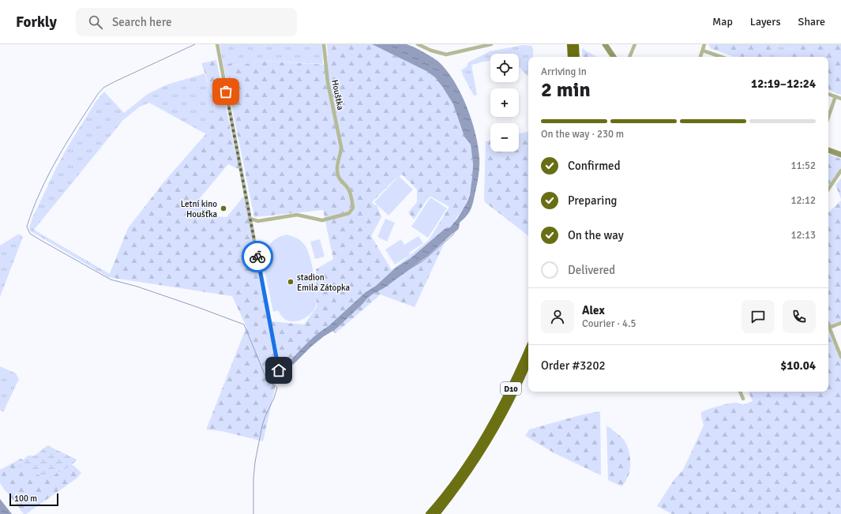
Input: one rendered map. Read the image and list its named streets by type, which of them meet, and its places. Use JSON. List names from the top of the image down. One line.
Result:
{"streets":{"highway":["D10"],"street":["Houštka"]},"places":["Letní kino Houšťka","stadion Emila Zátopka"],"scale_bar":"100 m","page":{"header":"Forkly","search":"Search here","nav":["Map","Layers","Share"],"map_buttons":["+","−"],"heading":["2 min","Arriving in","12:19–12:24"],"panel":["Alex","Courier · 4.5","Order #3202","$10.04"],"bar":"On the way · 230 m","list":[["Confirmed","11:52"],["Preparing","12:12"],["On the way","12:13"],"Delivered"],"scale":"100 m"}}
